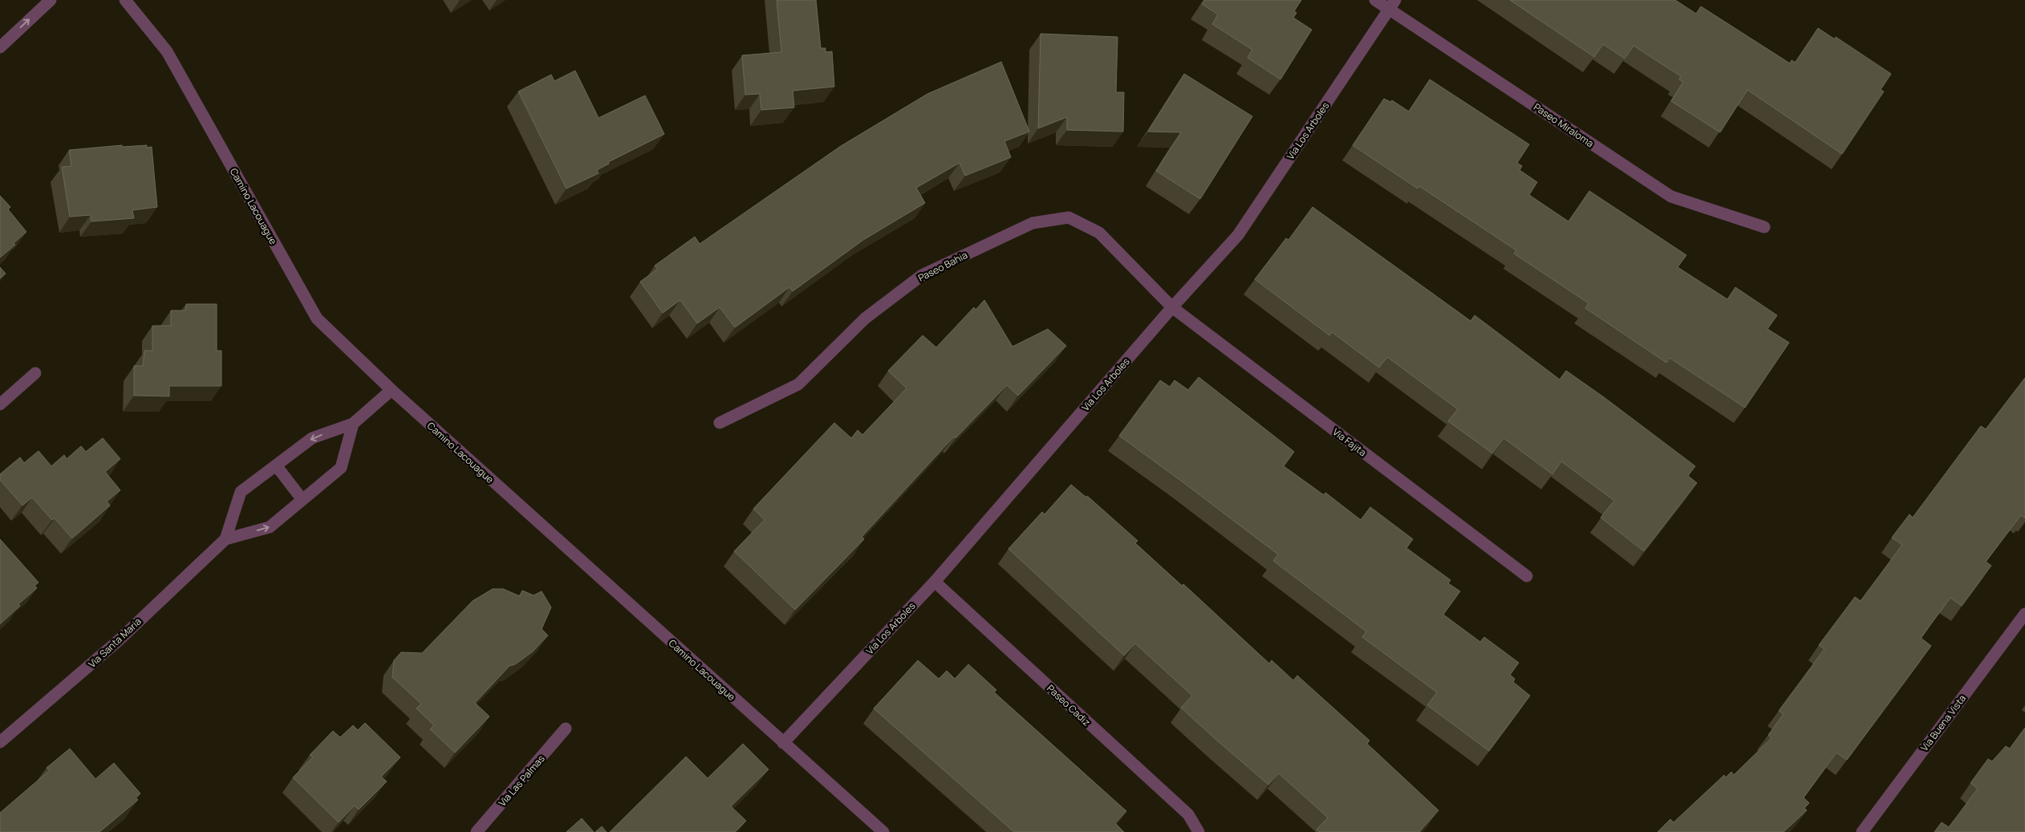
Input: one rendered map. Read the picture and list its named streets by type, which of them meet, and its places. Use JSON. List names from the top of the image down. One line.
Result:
{"streets":{"street":["Paseo Miraloma","Via Los Arboles","Camino Lacouague","Paseo Bahia","Via Fajita","Via Santa Maria","Paseo Cadiz","Via Buena Vista","Via Las Palmas"]},"crossings":[["Paseo Miraloma","Via Los Arboles"],["Via Los Arboles","Camino Lacouague"],["Via Los Arboles","Paseo Bahia"],["Via Los Arboles","Via Fajita"],["Via Los Arboles","Paseo Cadiz"],["Camino Lacouague","Via Santa Maria"],["Paseo Bahia","Via Fajita"]]}
